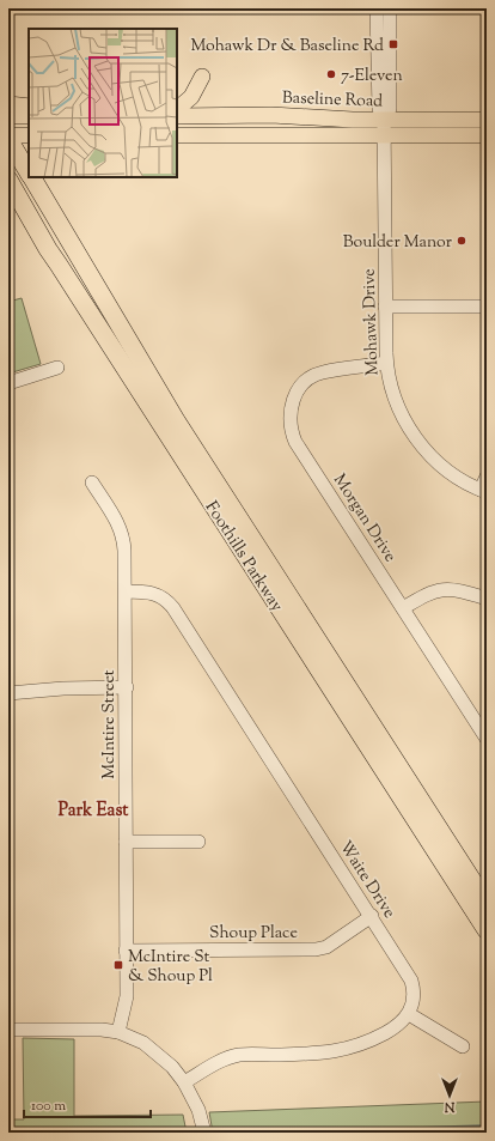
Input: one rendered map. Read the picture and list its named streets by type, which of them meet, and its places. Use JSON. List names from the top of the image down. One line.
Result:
{"streets":{"highway":["Foothills Parkway"],"main road":["Baseline Road"],"street":["Mohawk Drive","Morgan Drive","McIntire Street","Waite Drive","Shoup Place"]},"crossings":[["Baseline Road","Mohawk Drive"],["Mohawk Drive","Morgan Drive"],["McIntire Street","Waite Drive"],["McIntire Street","Shoup Place"],["Waite Drive","Shoup Place"]],"districts":["Park East"],"places":{"transit":["Mohawk Dr & Baseline Rd","McIntire St & Shoup Pl"],"other":["7-Eleven","Boulder Manor"]},"scale_bar":"100 m","north":"bottom"}
